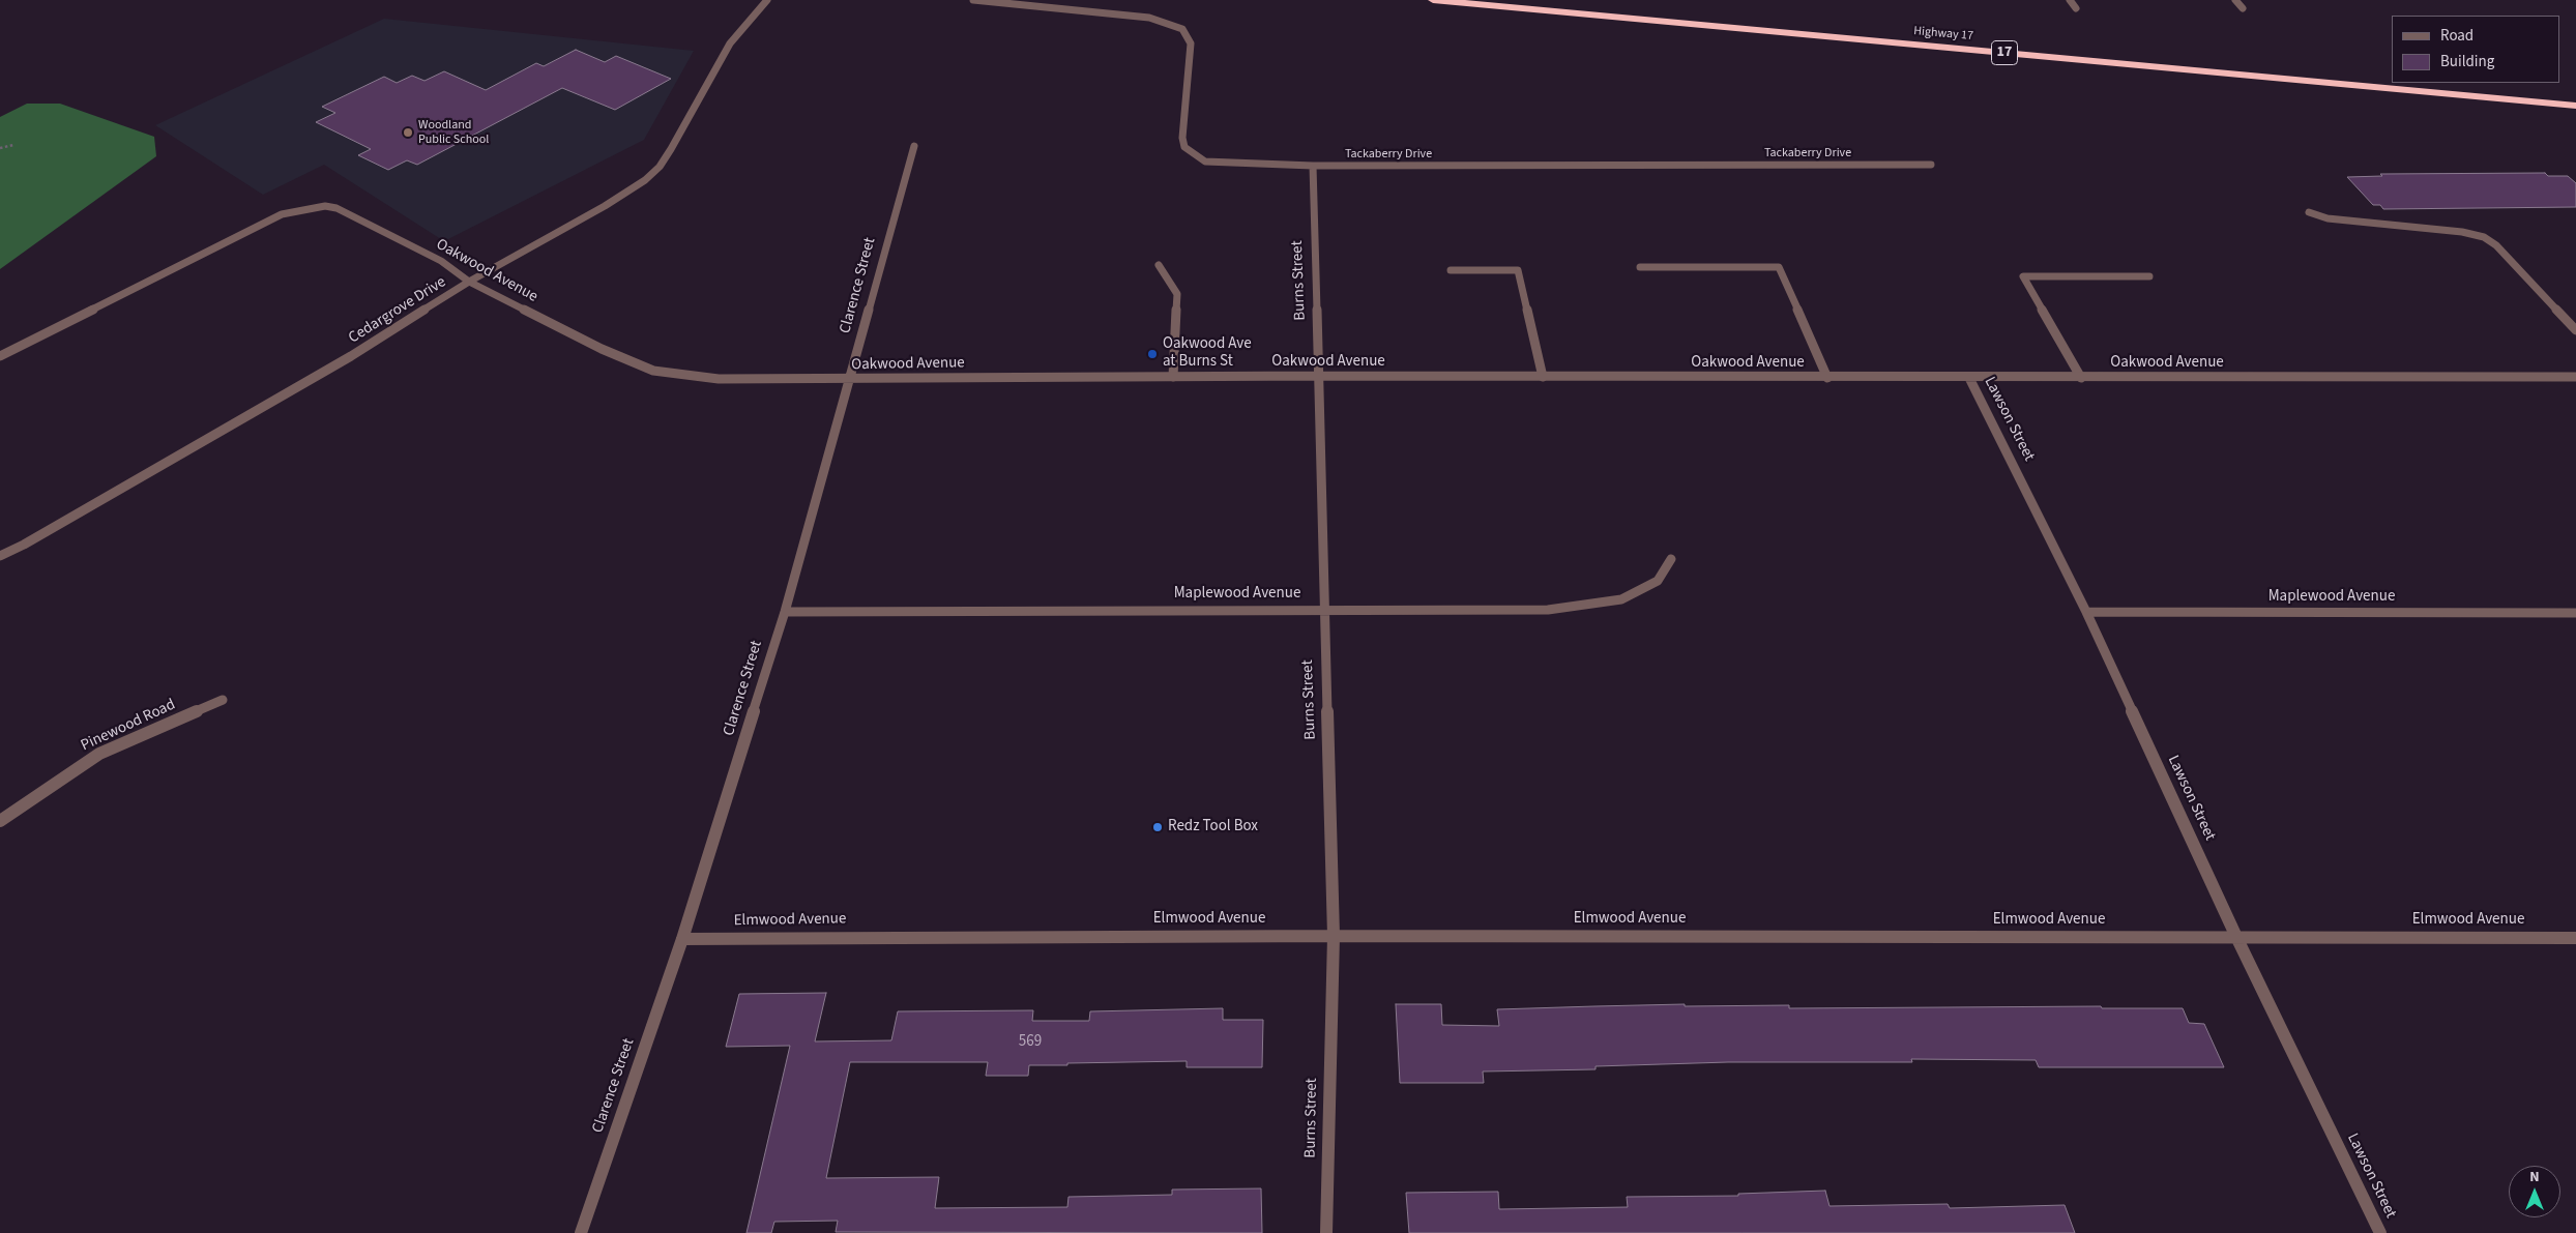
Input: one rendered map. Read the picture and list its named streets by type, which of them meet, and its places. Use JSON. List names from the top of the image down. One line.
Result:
{"streets":{"highway":["Highway 17","17"],"street":["Tackaberry Drive","Oakwood Avenue","Burns Street","Clarence Street","Cedargrove Drive","Lawson Street","Maplewood Avenue","Pinewood Road","Elmwood Avenue"]},"crossings":[["Tackaberry Drive","Burns Street"],["Oakwood Avenue","Burns Street"],["Oakwood Avenue","Clarence Street"],["Oakwood Avenue","Cedargrove Drive"],["Oakwood Avenue","Lawson Street"],["Burns Street","Maplewood Avenue"],["Burns Street","Elmwood Avenue"],["Clarence Street","Maplewood Avenue"],["Clarence Street","Elmwood Avenue"],["Lawson Street","Maplewood Avenue"],["Lawson Street","Elmwood Avenue"]],"places":["Woodland Public School","Oakwood Ave at Burns St","Redz Tool Box"],"house_numbers":["569"],"legend":["Road","Building"],"north":"top"}
